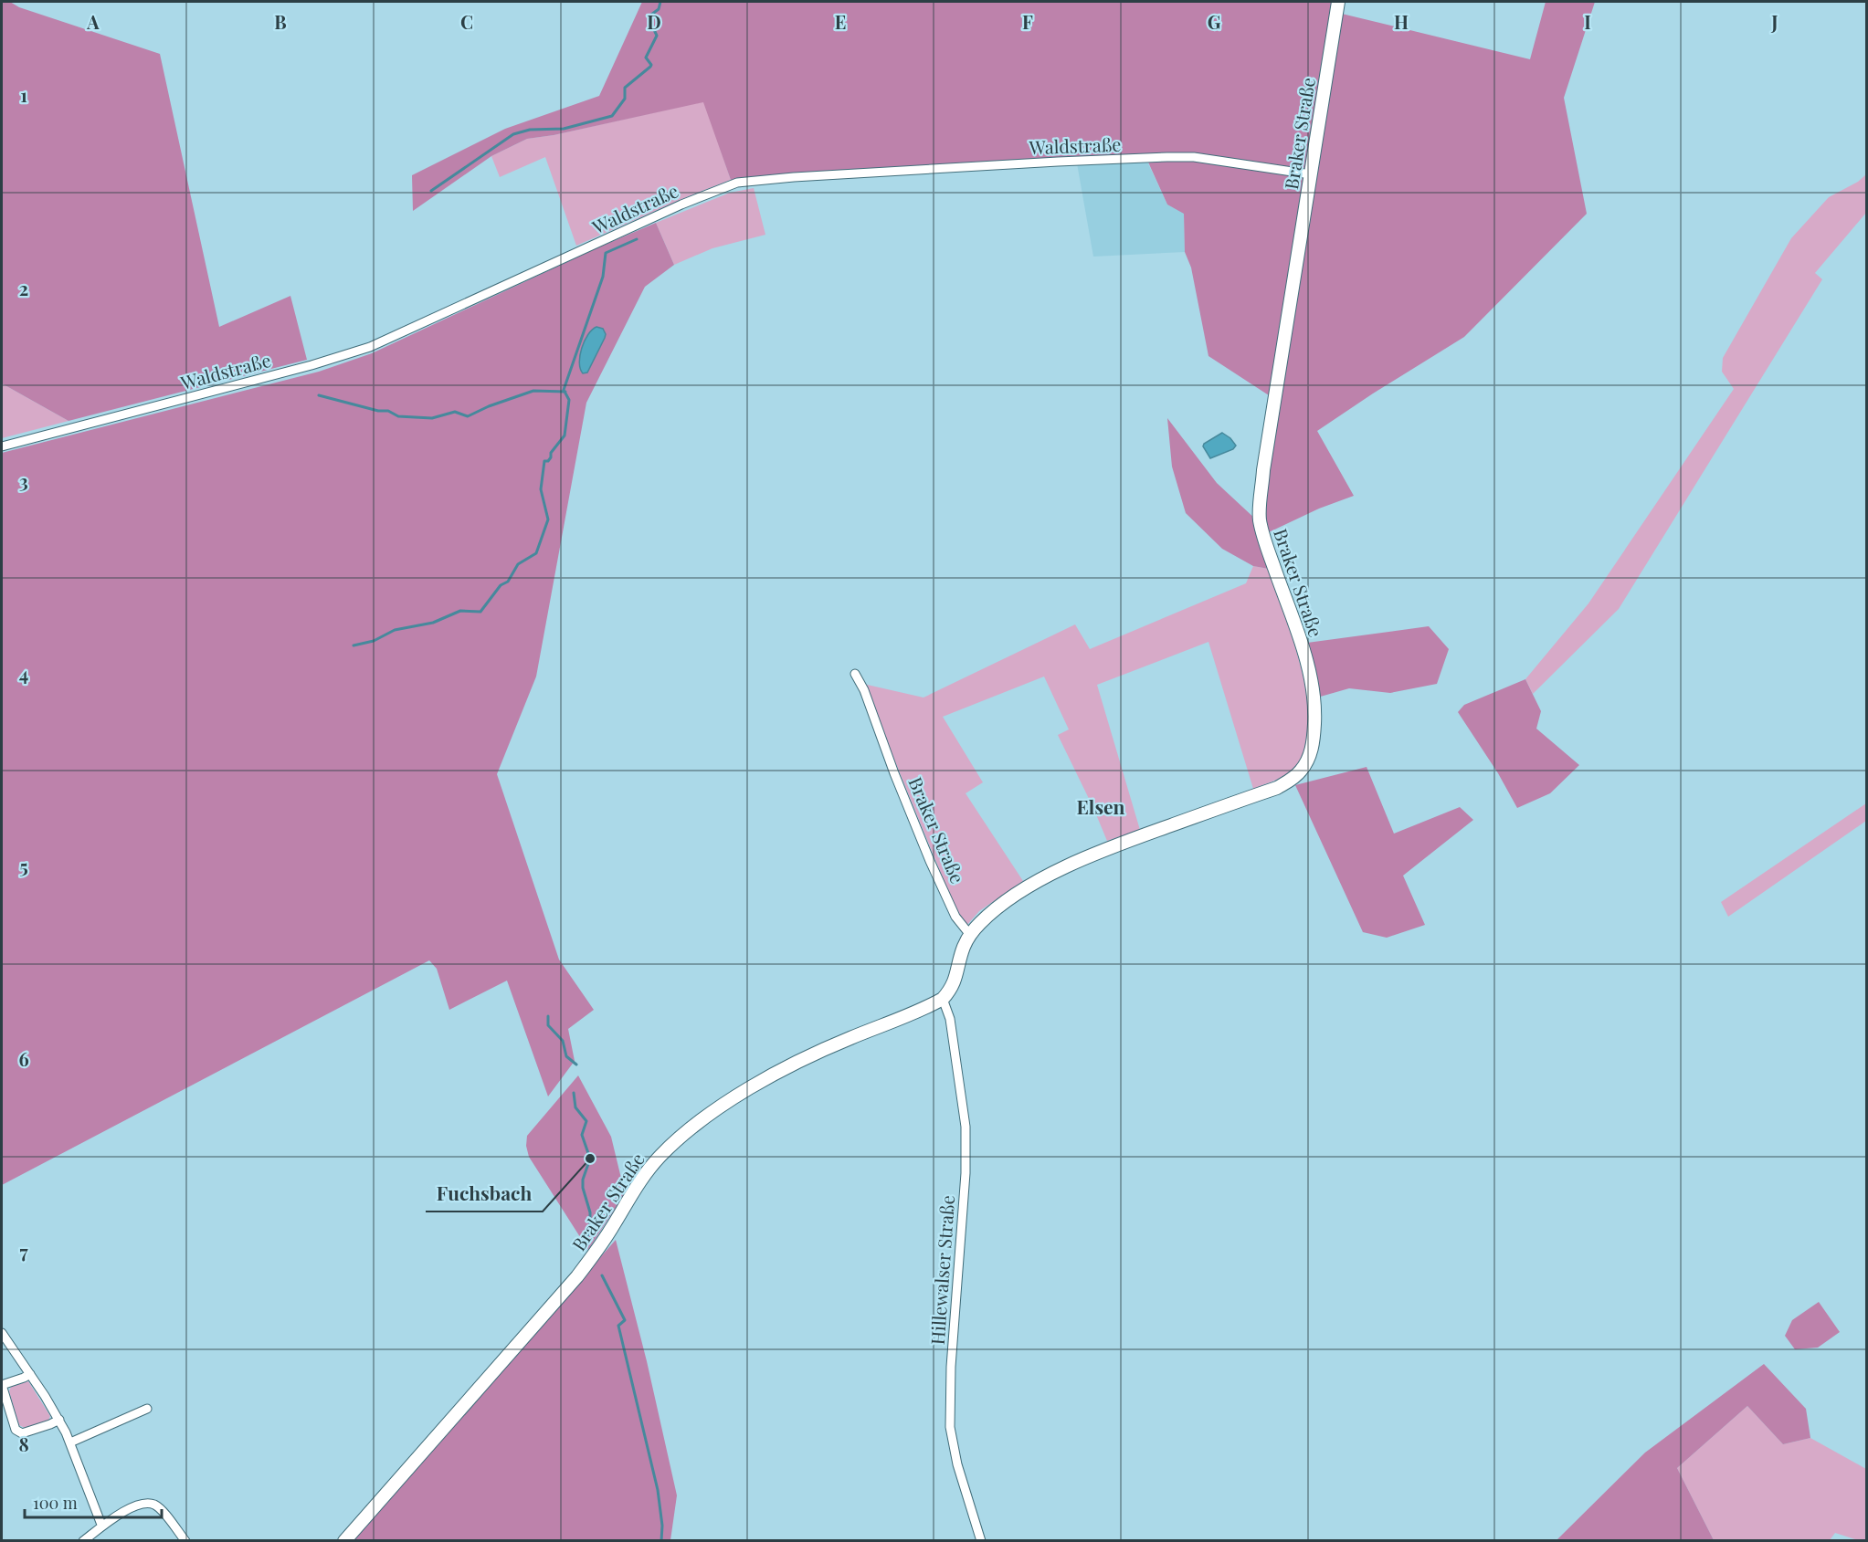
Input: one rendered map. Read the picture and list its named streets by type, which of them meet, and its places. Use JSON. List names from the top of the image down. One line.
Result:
{"streets":{"main road":["Braker Straße"],"street":["Waldstraße","Hillewalser Straße"]},"crossings":[["Braker Straße","Waldstraße"],["Braker Straße","Hillewalser Straße"]],"districts":["Elsen"],"places":["Fuchsbach"],"scale_bar":"100 m","grid":{"columns":["A","B","C","D","E","F","G","H","I","J"],"rows":["1","2","3","4","5","6","7","8"]}}
